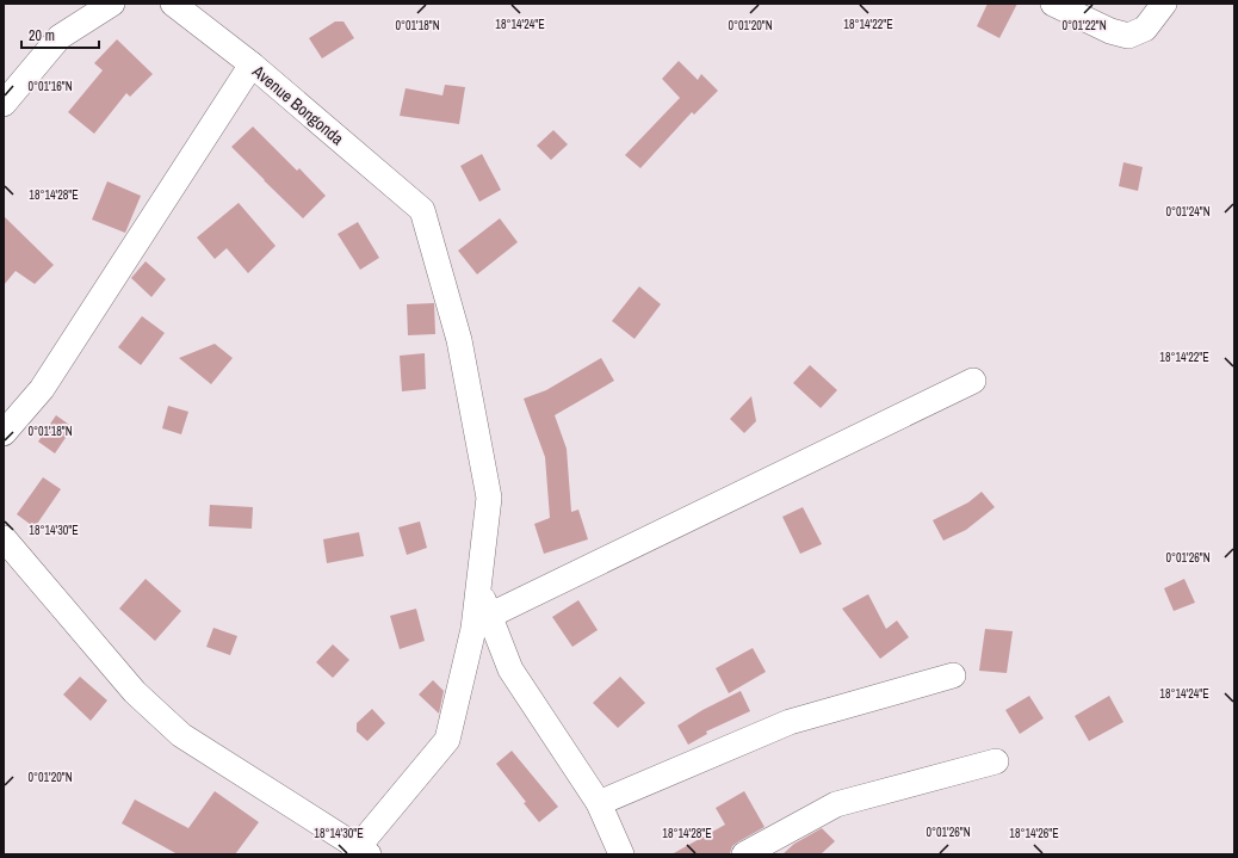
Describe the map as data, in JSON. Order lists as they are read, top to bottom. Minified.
{"streets":{"street":["Avenue Bongonda"]},"scale_bar":"20 m","coordinates":["18°14'24\"E","18°14'22\"E","0°01'20\"N","0°01'18\"N","0°01'22\"N","0°01'16\"N","18°14'28\"E","0°01'24\"N","18°14'30\"E","0°01'26\"N","18°14'26\"E"]}
